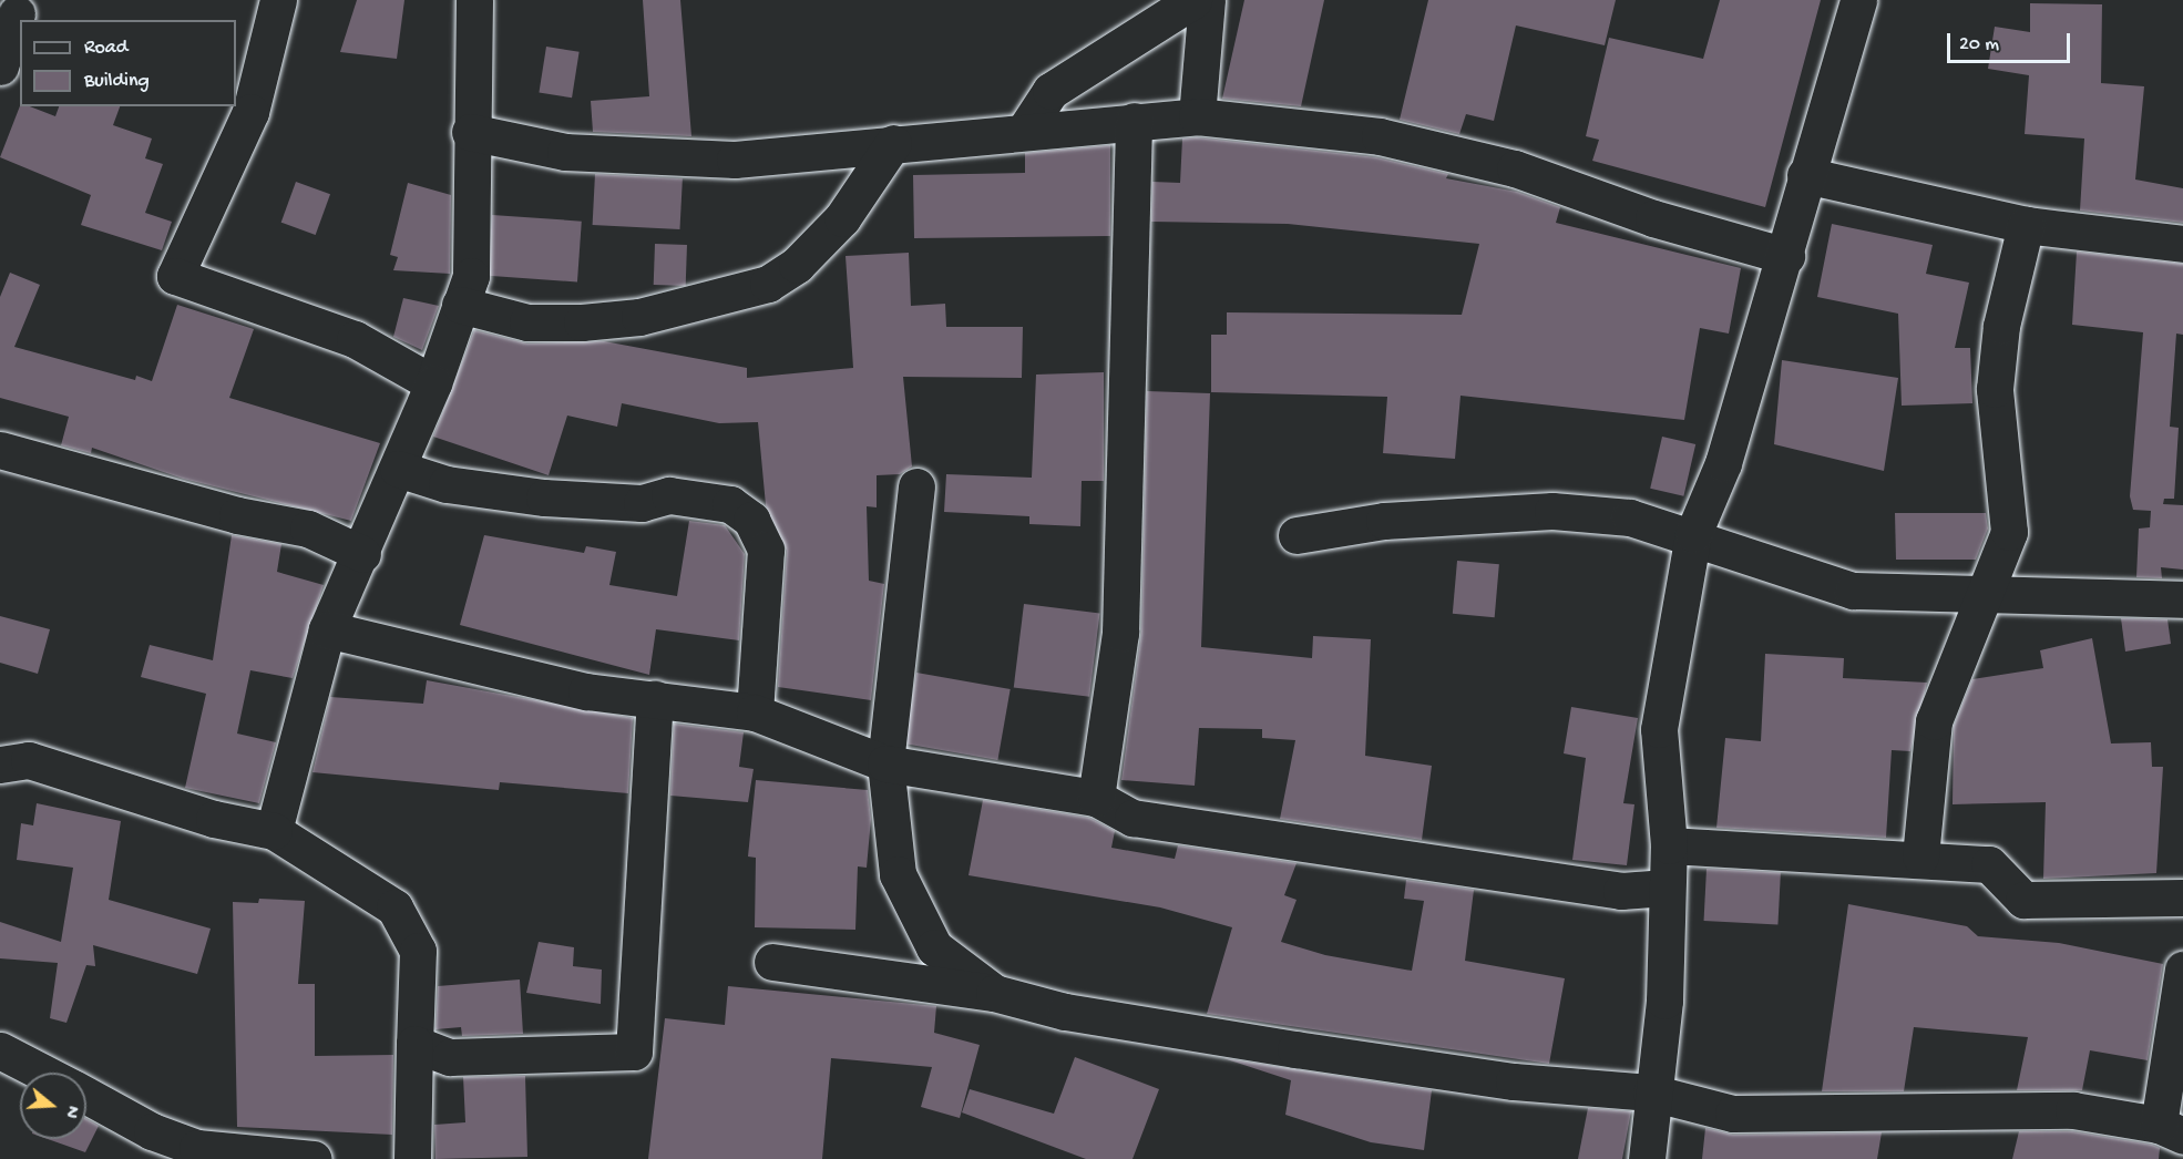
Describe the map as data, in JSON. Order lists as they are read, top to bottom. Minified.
{"legend":["Road","Building"],"scale_bar":"20 m","north":"right"}
